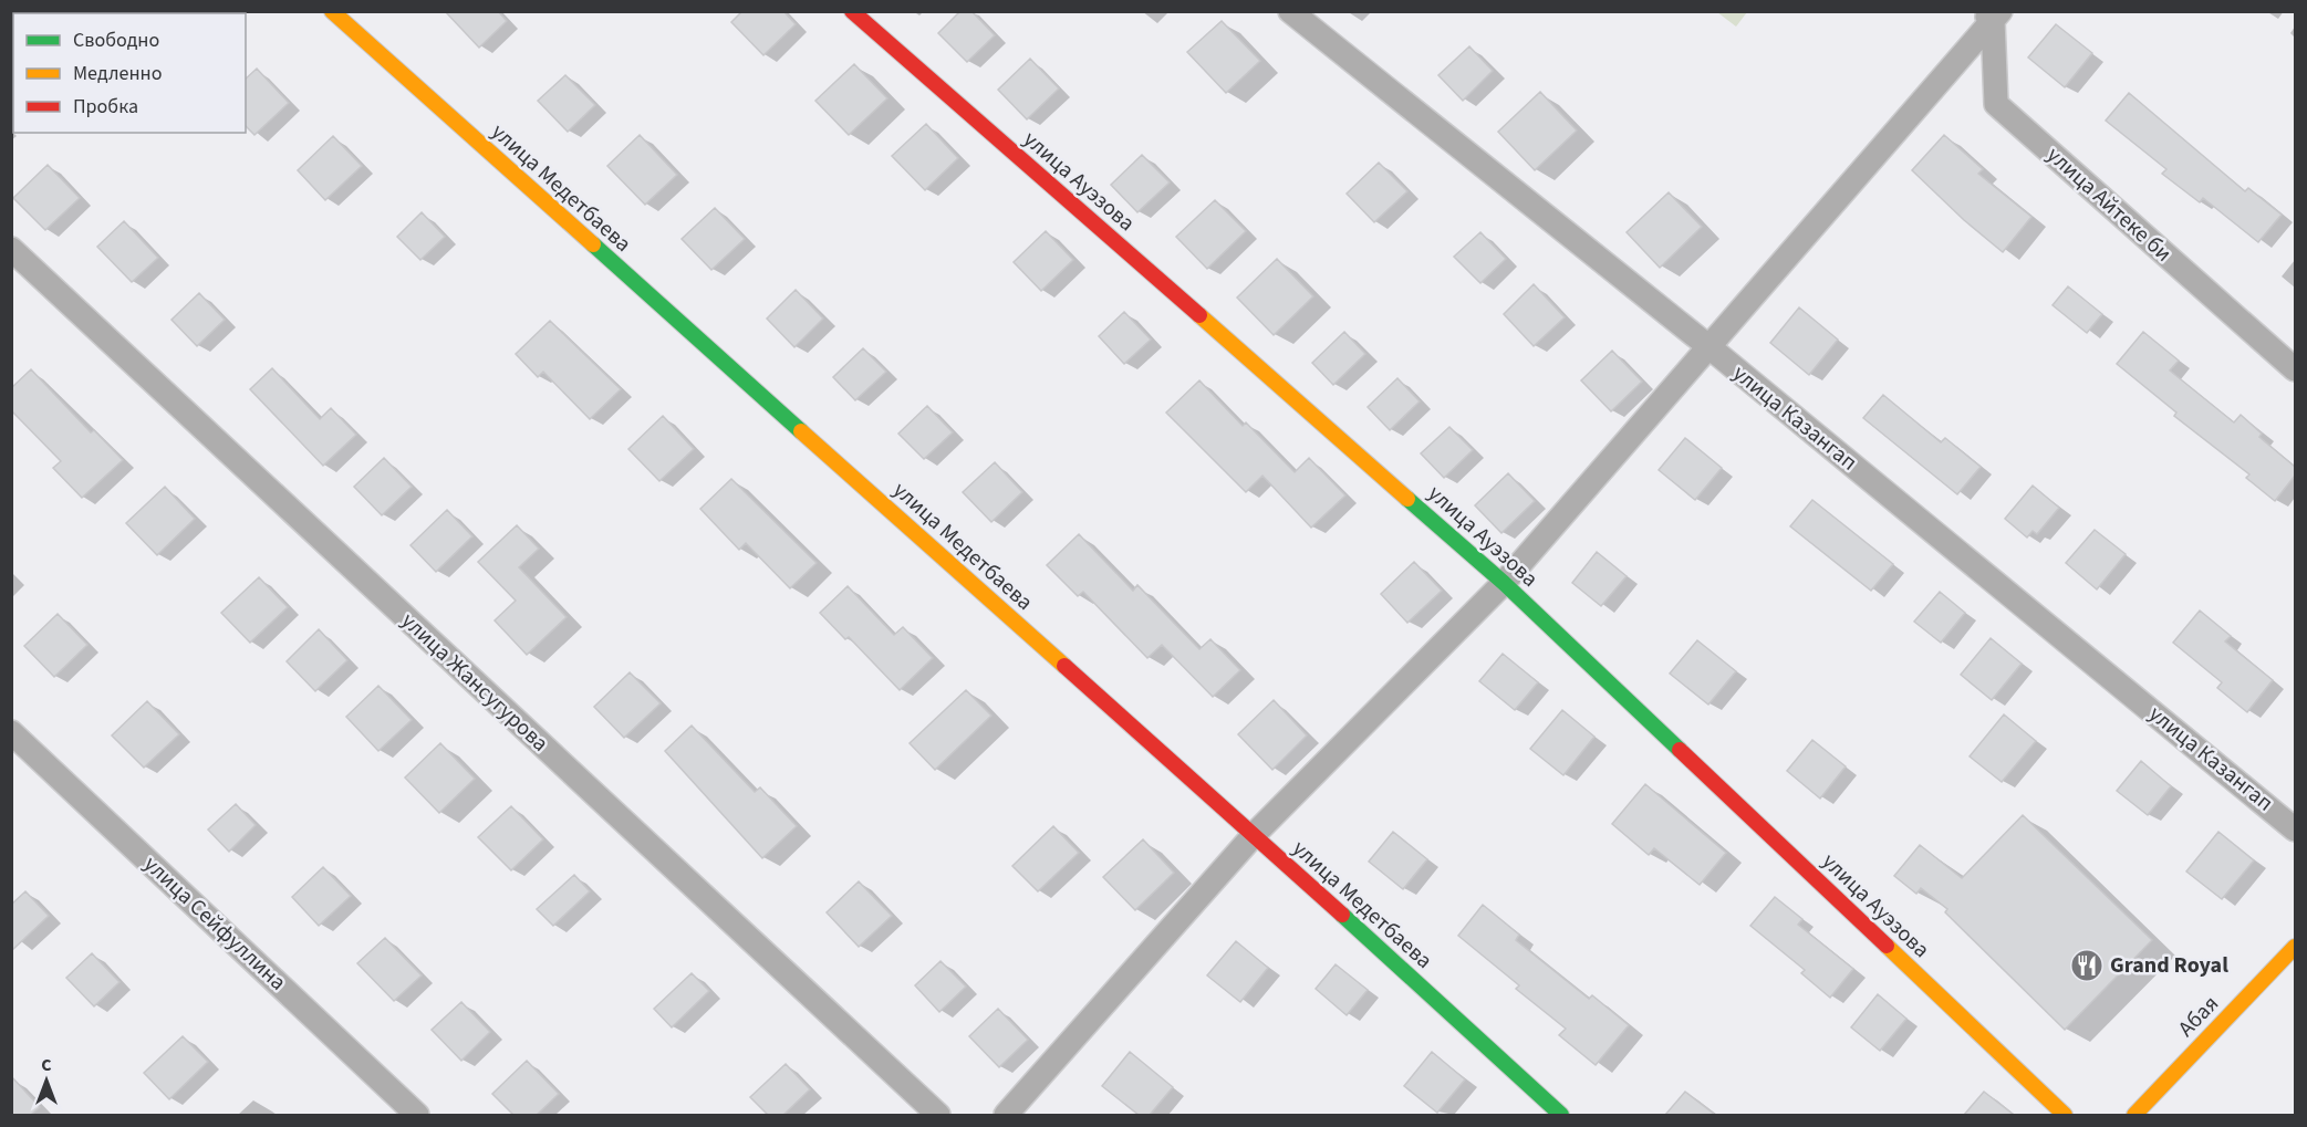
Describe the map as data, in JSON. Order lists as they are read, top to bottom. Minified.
{"streets":{"street":["улица Ауэзова","улица Медетбаева","улица Айтеке би","улица Казангап","улица Жансугурова","улица Сейфуллина","Абая"]},"places":{"restaurant":["Grand Royal"]},"legend":["Свободно","Медленно","Пробка"],"north":"top"}
